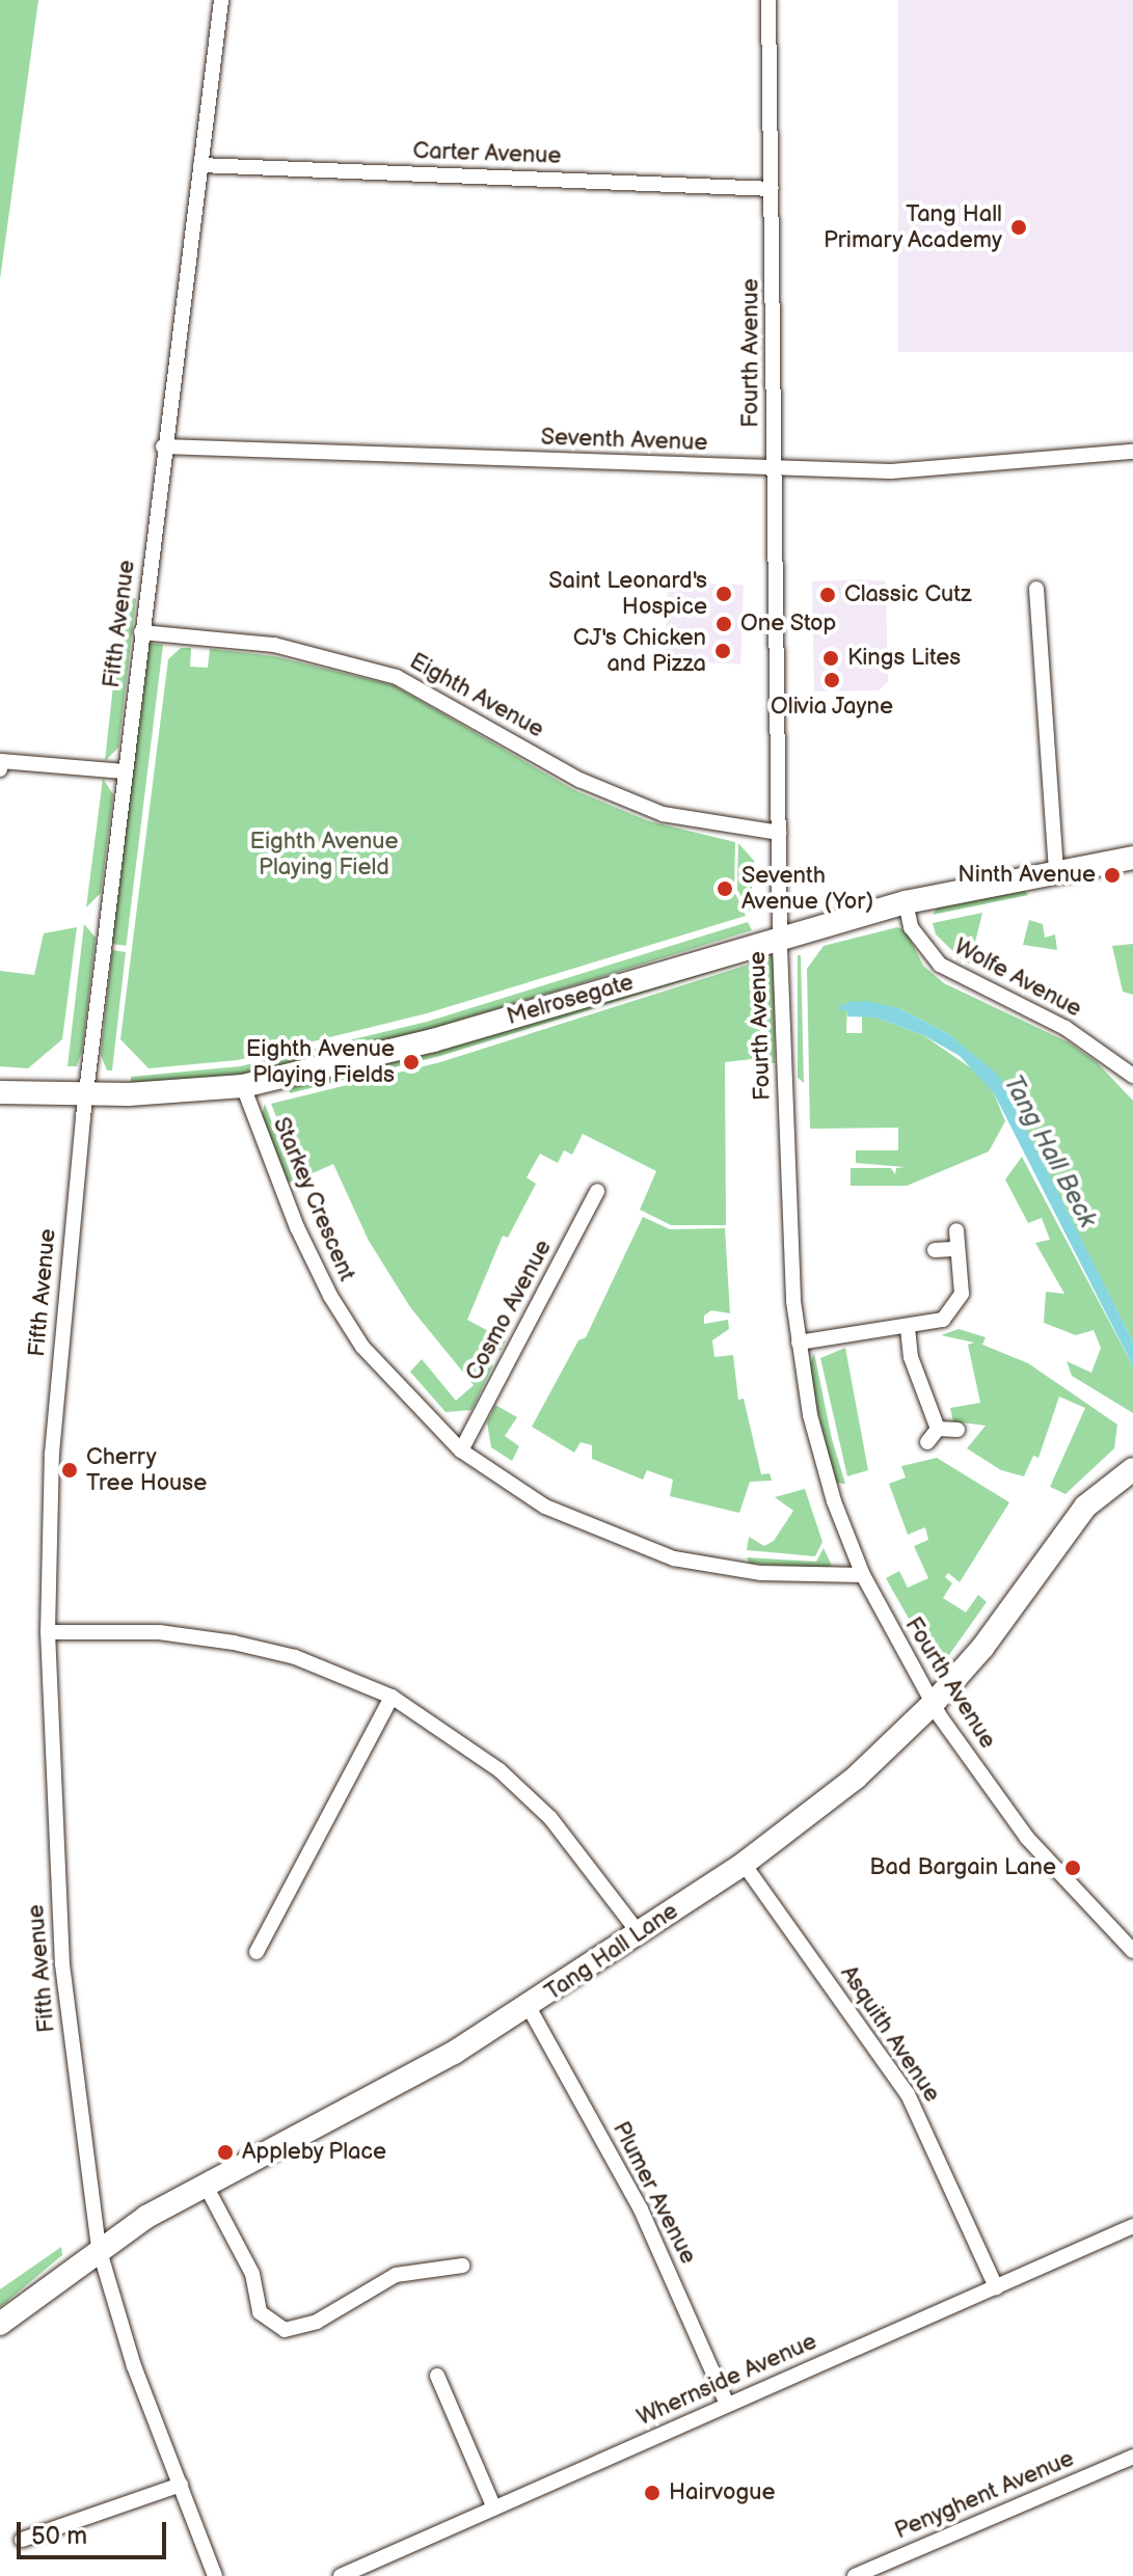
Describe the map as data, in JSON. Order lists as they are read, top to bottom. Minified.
{"streets":{"street":["Carter Avenue","Fourth Avenue","Seventh Avenue","Fifth Avenue","Eighth Avenue","Wolfe Avenue","Melrosegate","Starkey Crescent","Cosmo Avenue","Tang Hall Lane","Asquith Avenue","Plumer Avenue","Whernside Avenue","Penyghent Avenue"]},"crossings":[["Carter Avenue","Fourth Avenue"],["Carter Avenue","Fifth Avenue"],["Fourth Avenue","Seventh Avenue"],["Fourth Avenue","Eighth Avenue"],["Fourth Avenue","Melrosegate"],["Fourth Avenue","Starkey Crescent"],["Fourth Avenue","Tang Hall Lane"],["Seventh Avenue","Fifth Avenue"],["Fifth Avenue","Eighth Avenue"],["Fifth Avenue","Melrosegate"],["Fifth Avenue","Tang Hall Lane"],["Wolfe Avenue","Melrosegate"],["Melrosegate","Starkey Crescent"],["Starkey Crescent","Cosmo Avenue"],["Tang Hall Lane","Asquith Avenue"],["Tang Hall Lane","Plumer Avenue"],["Asquith Avenue","Whernside Avenue"],["Plumer Avenue","Whernside Avenue"]],"water":["Tang Hall Beck"],"parks":["Eighth Avenue Playing Field"],"places":["Tang Hall Primary Academy","Saint Leonard's Hospice","Classic Cutz","One Stop","CJ's Chicken and Pizza","Kings Lites","Olivia Jayne","Ninth Avenue","Seventh Avenue (Yor)","Eighth Avenue Playing Fields","Cherry Tree House","Bad Bargain Lane","Appleby Place","Hairvogue"],"scale_bar":"50 m"}
